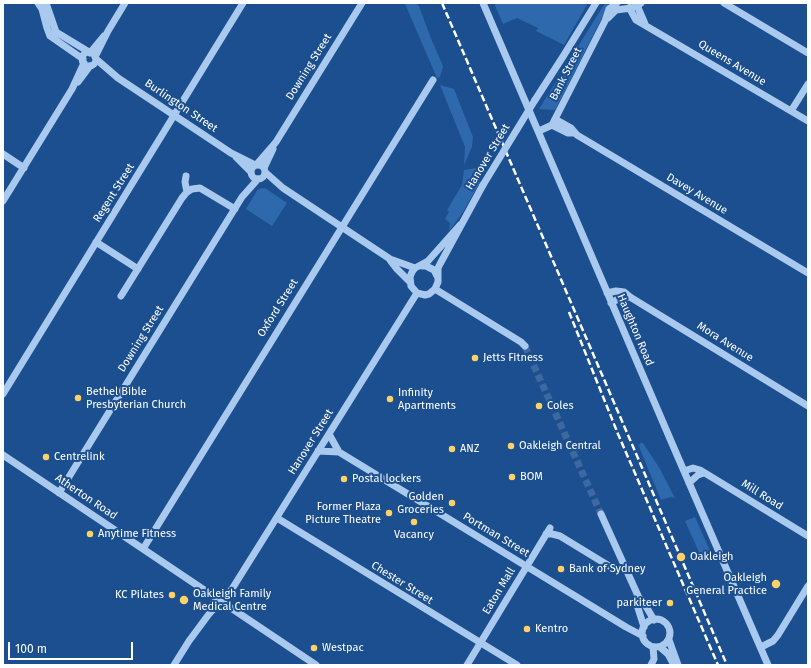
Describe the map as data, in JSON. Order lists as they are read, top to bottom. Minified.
{"streets":{"street":["Queens Avenue","Downing Street","Bank Street","Burlington Street","Hanover Street","Regent Street","Davey Avenue","Oxford Street","Haughton Road","Mora Avenue","Mill Road","Atherton Road","Portman Street","Chester Street","Eaton Mall"]},"crossings":[["Queens Avenue","Bank Street"],["Downing Street","Burlington Street"],["Downing Street","Atherton Road"],["Bank Street","Davey Avenue"],["Burlington Street","Regent Street"],["Hanover Street","Atherton Road"],["Hanover Street","Portman Street"],["Hanover Street","Chester Street"],["Oxford Street","Atherton Road"],["Haughton Road","Mora Avenue"],["Haughton Road","Mill Road"],["Portman Street","Eaton Mall"],["Chester Street","Eaton Mall"]],"places":["Jetts Fitness","Bethel Bible Presbyterian Church","Infinity Apartments","Coles","Oakleigh Central","ANZ","Centrelink","BOM","Postal lockers","Golden Groceries","Former Plaza Picture Theatre","Vacancy","Anytime Fitness","Oakleigh","Bank of Sydney","Oakleigh General Practice","KC Pilates","Oakleigh Family Medical Centre","parkiteer","Kentro","Westpac"],"scale_bar":"100 m"}
